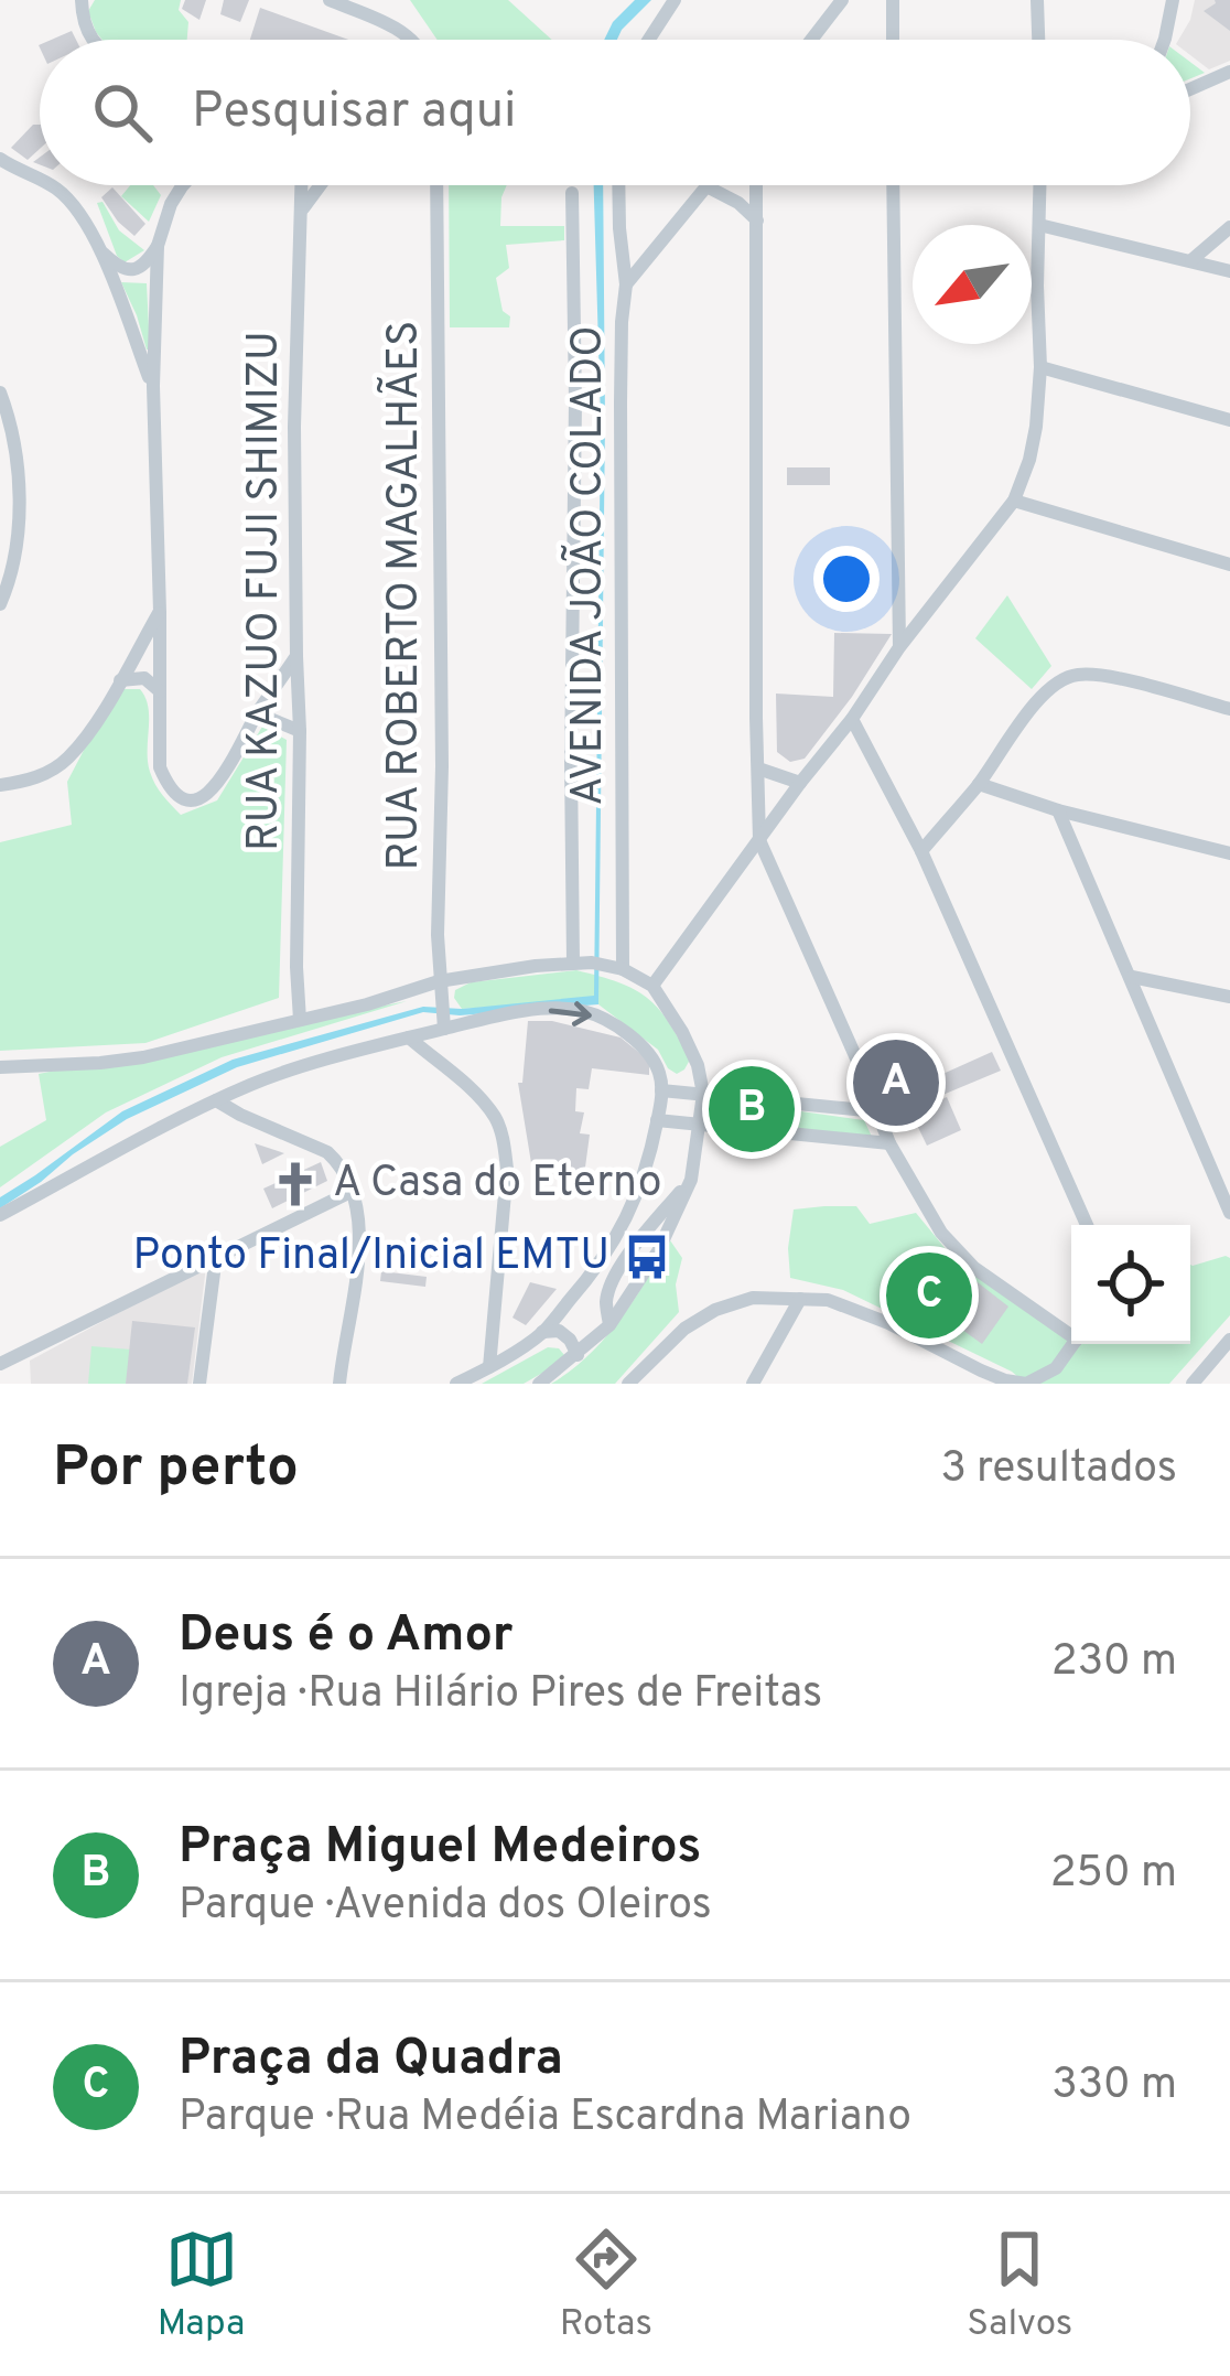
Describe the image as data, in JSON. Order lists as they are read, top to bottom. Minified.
{"streets":{"street":["AVENIDA JOÃO COLADO","RUA KAZUO FUJI SHIMIZU","RUA ROBERTO MAGALHÃES"]},"places":{"church":["A Casa do Eterno"],"bus stop":["Ponto Final/Inicial EMTU"]},"north":"bottom left","page":{"search":"Pesquisar aqui","pins":["A","B","C"],"heading":["Por perto","3 resultados"],"list":[{"mark":"A","name":"Deus é o Amor","note":"Igreja · Rua Hilário Pires de Freitas","value":"230 m"},{"mark":"B","name":"Praça Miguel Medeiros","note":"Parque · Avenida dos Oleiros","value":"250 m"},{"mark":"C","name":"Praça da Quadra","note":"Parque · Rua Medéia Escardna Mariano","value":"330 m"}],"nav":["Mapa","Rotas","Salvos"]}}
